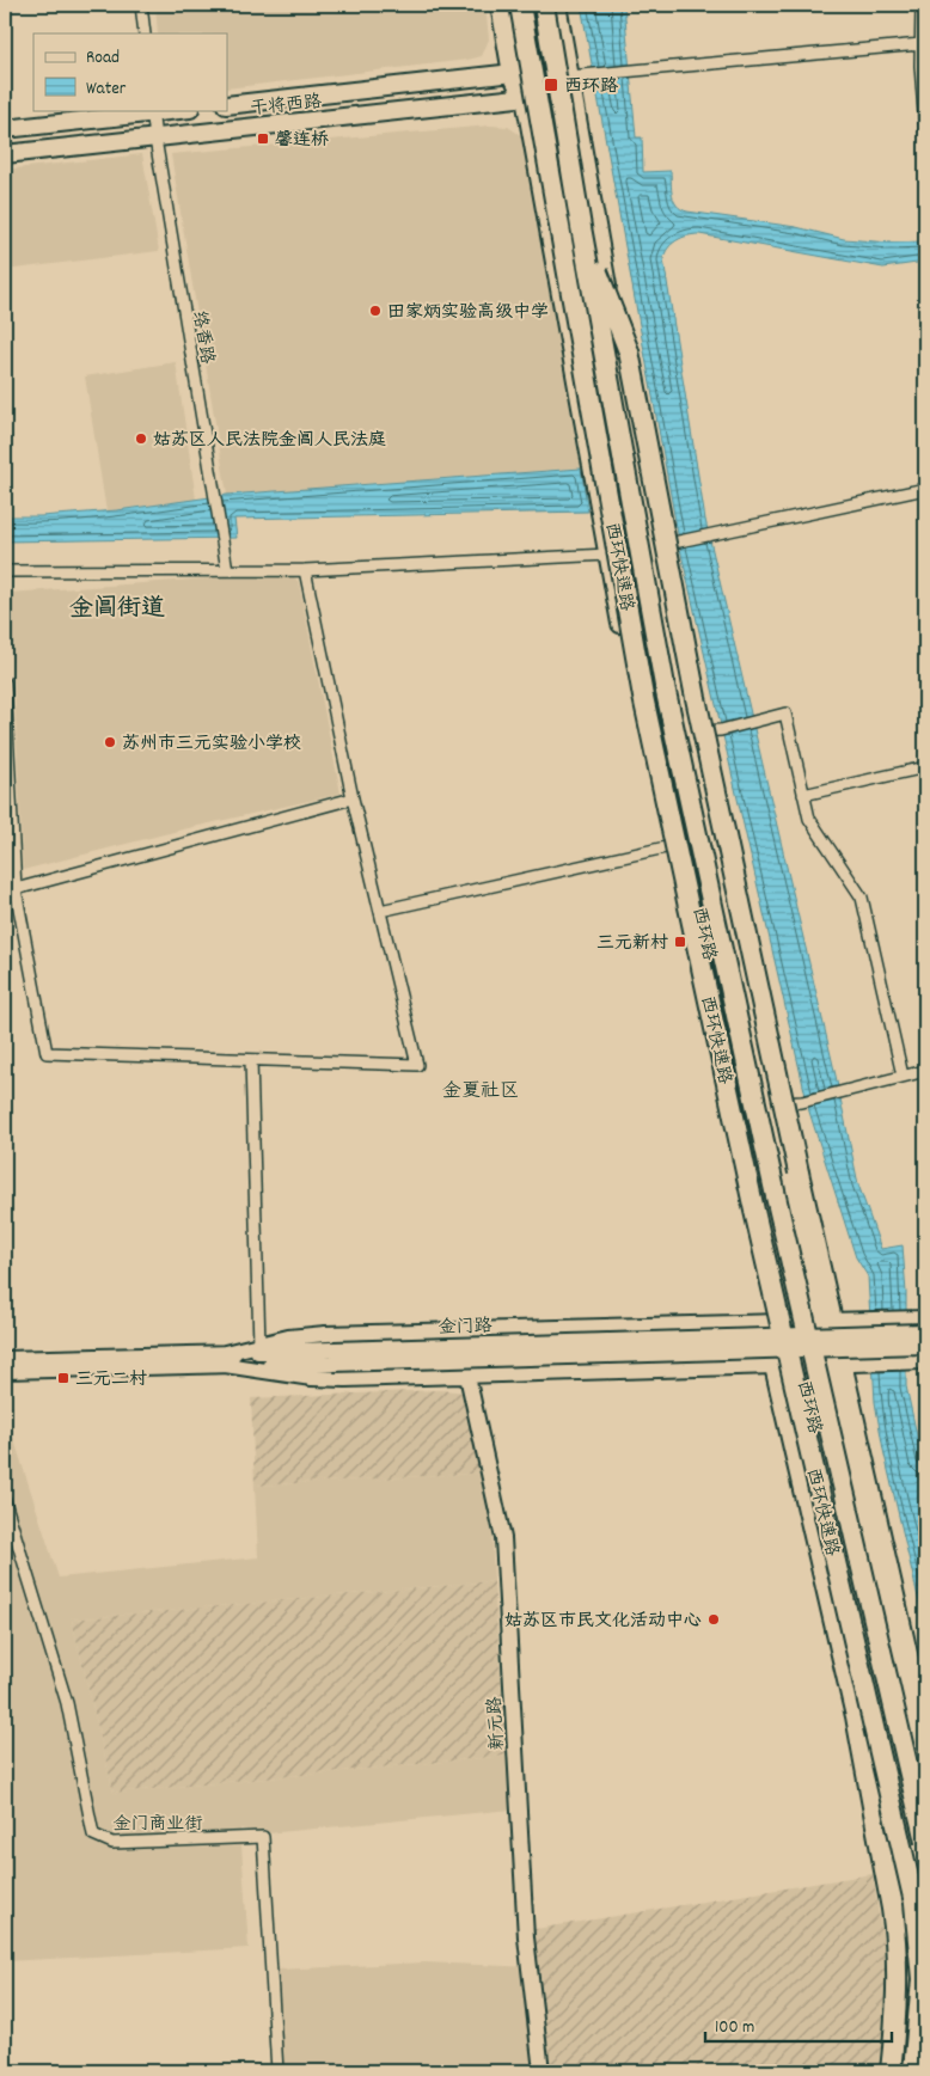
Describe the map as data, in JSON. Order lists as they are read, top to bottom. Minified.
{"streets":{"highway":["西环快速路"],"main road":["干将西路","西环路","金门路","新元路"],"street":["络香路","金门商业街"]},"crossings":[["干将西路","络香路"],["干将西路","西环路"]],"districts":["金阊街道","金夏社区"],"places":{"transit":["西环路","馨连桥","三元新村","三元二村"],"other":["田家炳实验高级中学","姑苏区人民法院金阊人民法庭","苏州市三元实验小学校","姑苏区市民文化活动中心"]},"legend":["Road","Water"],"scale_bar":"100 m"}
